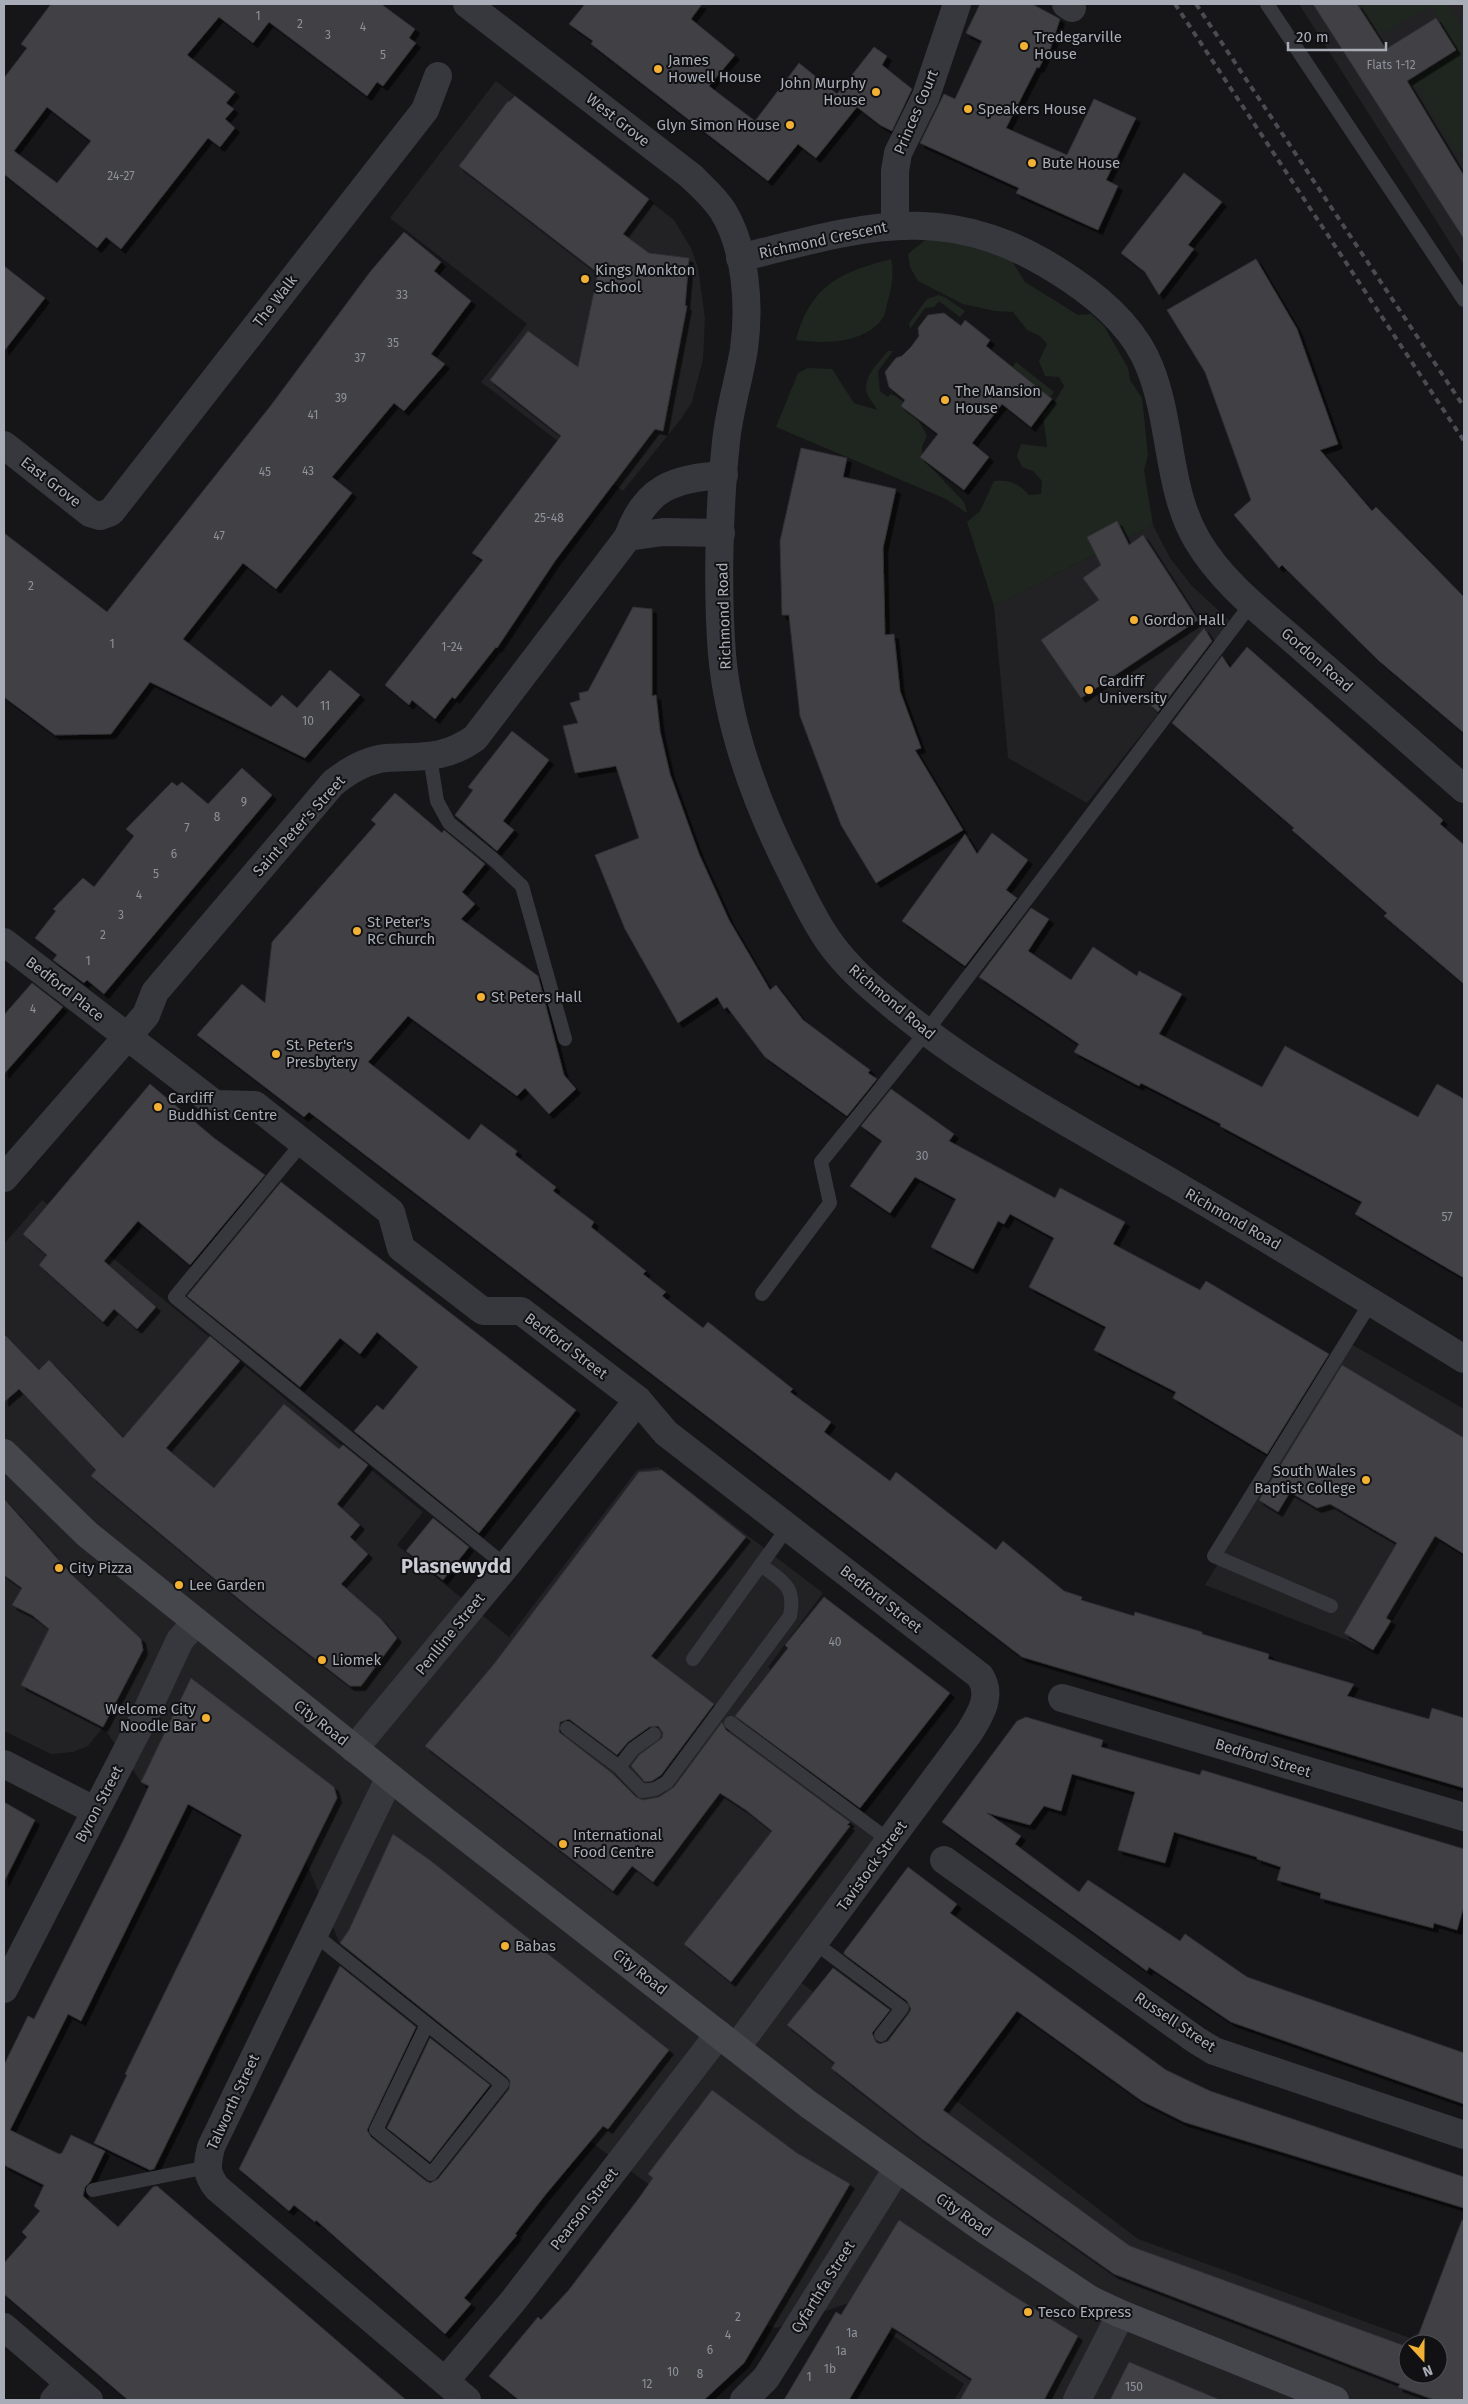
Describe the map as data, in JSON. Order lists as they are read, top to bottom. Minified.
{"streets":{"main road":["City Road"],"street":["Princes Court","West Grove","Richmond Crescent","The Walk","East Grove","Richmond Road","Gordon Road","Saint Peter's Street","Bedford Place","Bedford Street","Penlline Street","Byron Street","Tavistock Street","Russell Street","Talworth Street","Pearson Street","Cyfarthfa Street"]},"crossings":[["Princes Court","Richmond Crescent"],["West Grove","Richmond Crescent"],["West Grove","Richmond Road"],["Richmond Crescent","Richmond Road"],["Richmond Crescent","Gordon Road"],["The Walk","East Grove"],["Richmond Road","Saint Peter's Street"],["Saint Peter's Street","Bedford Place"],["Saint Peter's Street","Bedford Street"],["Bedford Place","Bedford Street"],["Bedford Street","Penlline Street"],["Bedford Street","Tavistock Street"],["Penlline Street","City Road"],["City Road","Byron Street"],["City Road","Tavistock Street"],["City Road","Talworth Street"],["City Road","Pearson Street"],["City Road","Cyfarthfa Street"],["Tavistock Street","Pearson Street"],["Talworth Street","Pearson Street"]],"districts":["Plasnewydd"],"places":["Tredegarville House","James Howell House","John Murphy House","Speakers House","Glyn Simon House","Bute House","Kings Monkton School","The Mansion House","Gordon Hall","Cardiff University","St Peter's RC Church","St Peters Hall","St. Peter's Presbytery","Cardiff Buddhist Centre","South Wales Baptist College","City Pizza","Lee Garden","Liomek","Welcome City Noodle Bar","International Food Centre","Babas","Tesco Express"],"house_numbers":["1","2","4","3","5","Flats 1-12","24-27","33","35","37","39","41","43","45","25-48","47","2","1","1-24","11","10","9","8","7","6","5","4","3","2","1","4","30","57","40","2","1a","4","6","1a","1b","10","8","1","12","150"],"scale_bar":"20 m","north":"bottom"}
